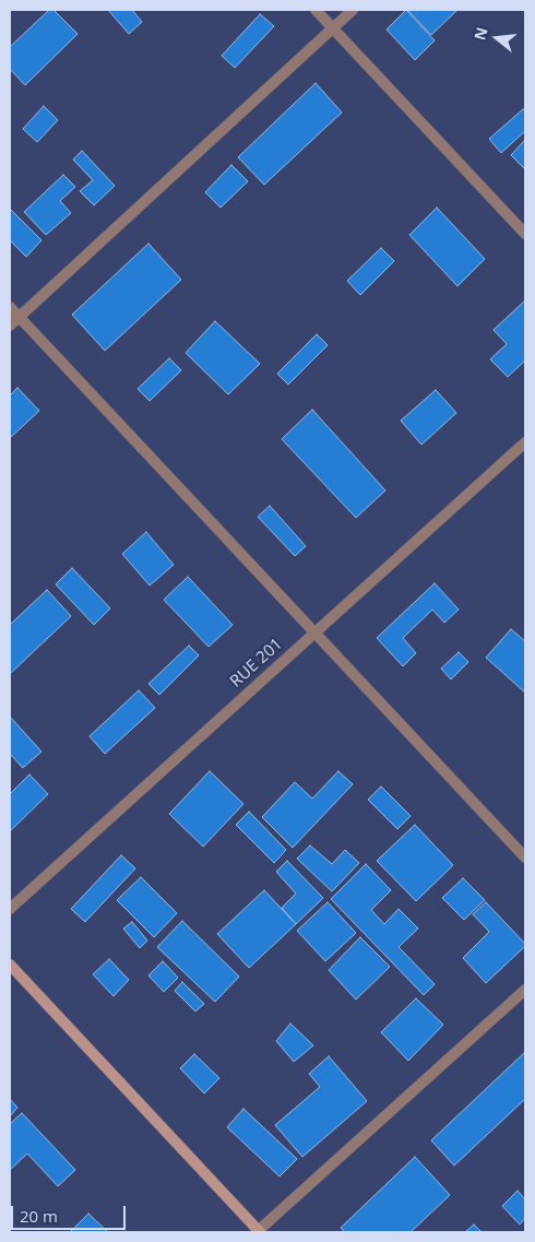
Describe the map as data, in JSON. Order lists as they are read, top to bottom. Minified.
{"streets":{"street":["RUE 201"]},"scale_bar":"20 m","north":"left"}
